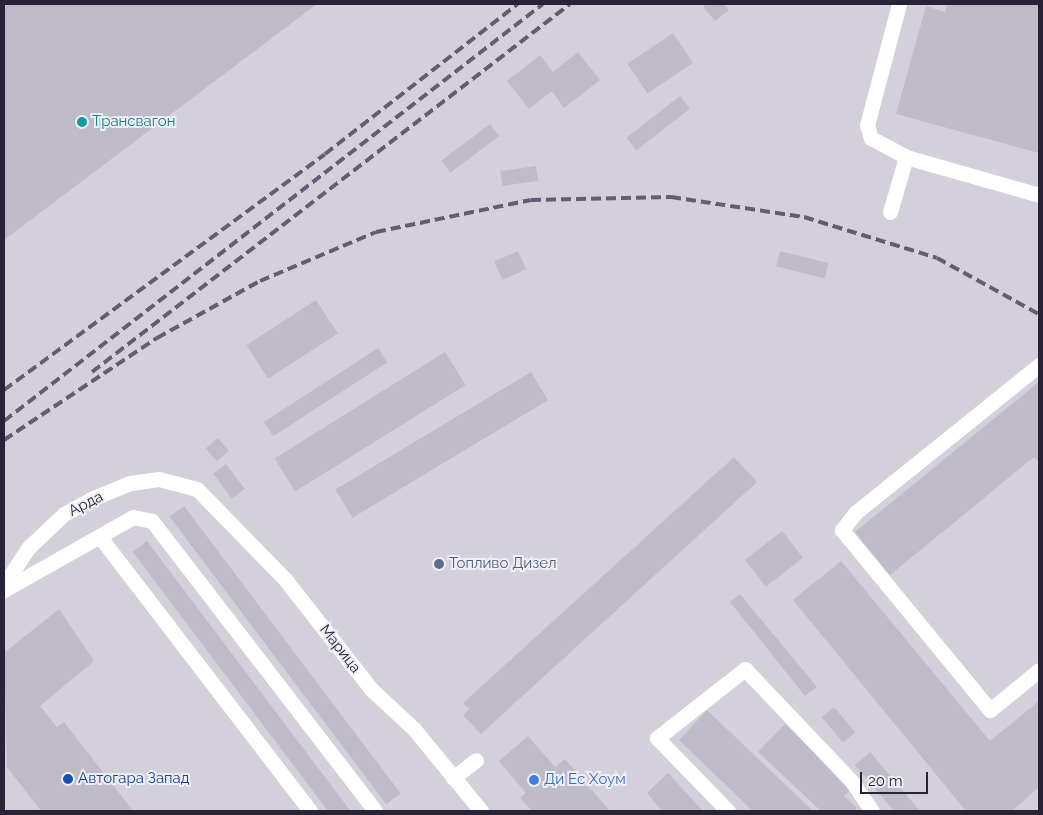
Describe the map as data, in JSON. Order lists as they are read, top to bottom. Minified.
{"streets":{"street":["Арда","Марица"]},"crossings":[["Арда","Марица"]],"places":["Tрансвагон","Топливо Дизел","Автогара Запад","Ди Ес Хоум"],"scale_bar":"20 m"}
